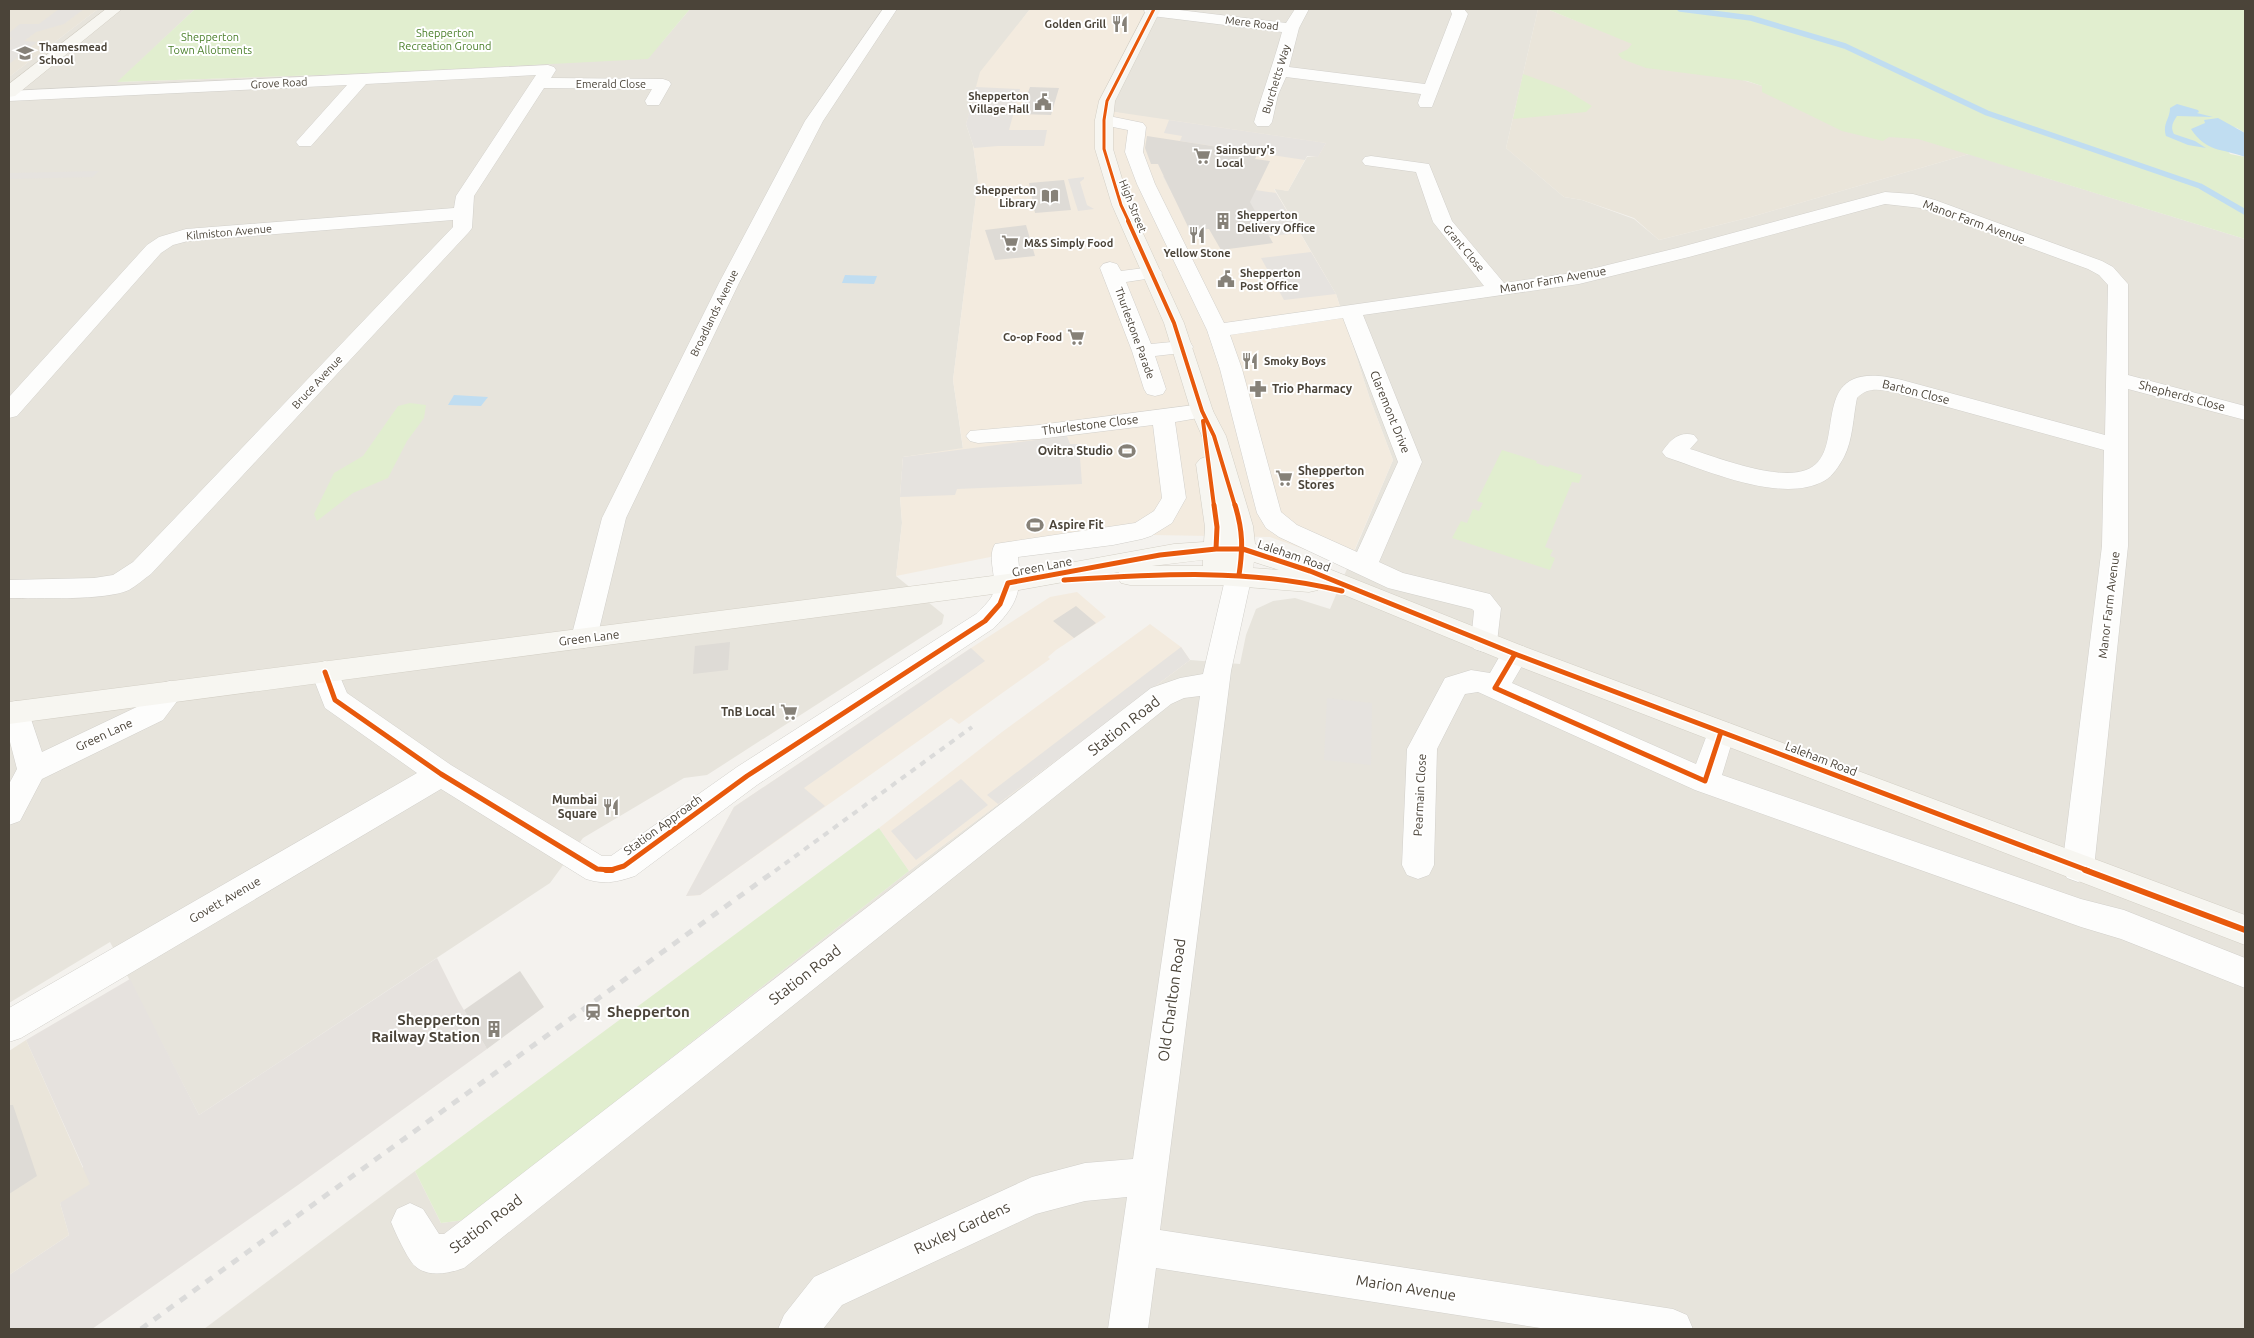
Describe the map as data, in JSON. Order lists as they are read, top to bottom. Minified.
{"streets":{"main road":["High Street","Laleham Road","Green Lane"],"street":["Mere Road","Burchetts Way","Grove Road","Emerald Close","Manor Farm Avenue","Kilmiston Avenue","Grant Close","Broadlands Avenue","Thurlestone Parade","Bruce Avenue","Barton Close","Shepherds Close","Claremont Drive","Thurlestone Close","Station Road","Pearmain Close","Station Approach","Govett Avenue","Old Charlton Road","Ruxley Gardens","Marion Avenue"]},"crossings":[["Mere Road","Burchetts Way"],["Mere Road","High Street"],["Grove Road","Emerald Close"],["Grove Road","Bruce Avenue"],["Emerald Close","Bruce Avenue"],["High Street","Thurlestone Parade"],["High Street","Thurlestone Close"],["High Street","Laleham Road"],["High Street","Green Lane"],["High Street","Old Charlton Road"],["Manor Farm Avenue","Grant Close"],["Manor Farm Avenue","Barton Close"],["Manor Farm Avenue","Shepherds Close"],["Manor Farm Avenue","Claremont Drive"],["Manor Farm Avenue","Laleham Road"],["Kilmiston Avenue","Bruce Avenue"],["Broadlands Avenue","Green Lane"],["Laleham Road","Green Lane"],["Laleham Road","Old Charlton Road"],["Green Lane","Station Approach"],["Green Lane","Old Charlton Road"],["Station Road","Old Charlton Road"],["Station Approach","Govett Avenue"],["Old Charlton Road","Ruxley Gardens"],["Old Charlton Road","Marion Avenue"]],"parks":["Shepperton Recreation Ground","Shepperton Town Allotments"],"places":{"restaurant":["Golden Grill","Yellow Stone","Smoky Boys","Mumbai Square"],"school or university":["Thamesmead School"],"public building":["Shepperton Village Hall","Shepperton Post Office"],"supermarket":["Sainsbury's Local","M&S Simply Food","Co-op Food","Shepperton Stores","TnB Local"],"library":["Shepperton Library"],"building":["Shepperton Delivery Office","Shepperton Railway Station"],"pharmacy":["Trio Pharmacy"],"sports":["Ovitra Studio","Aspire Fit"],"station":["Shepperton"]}}
